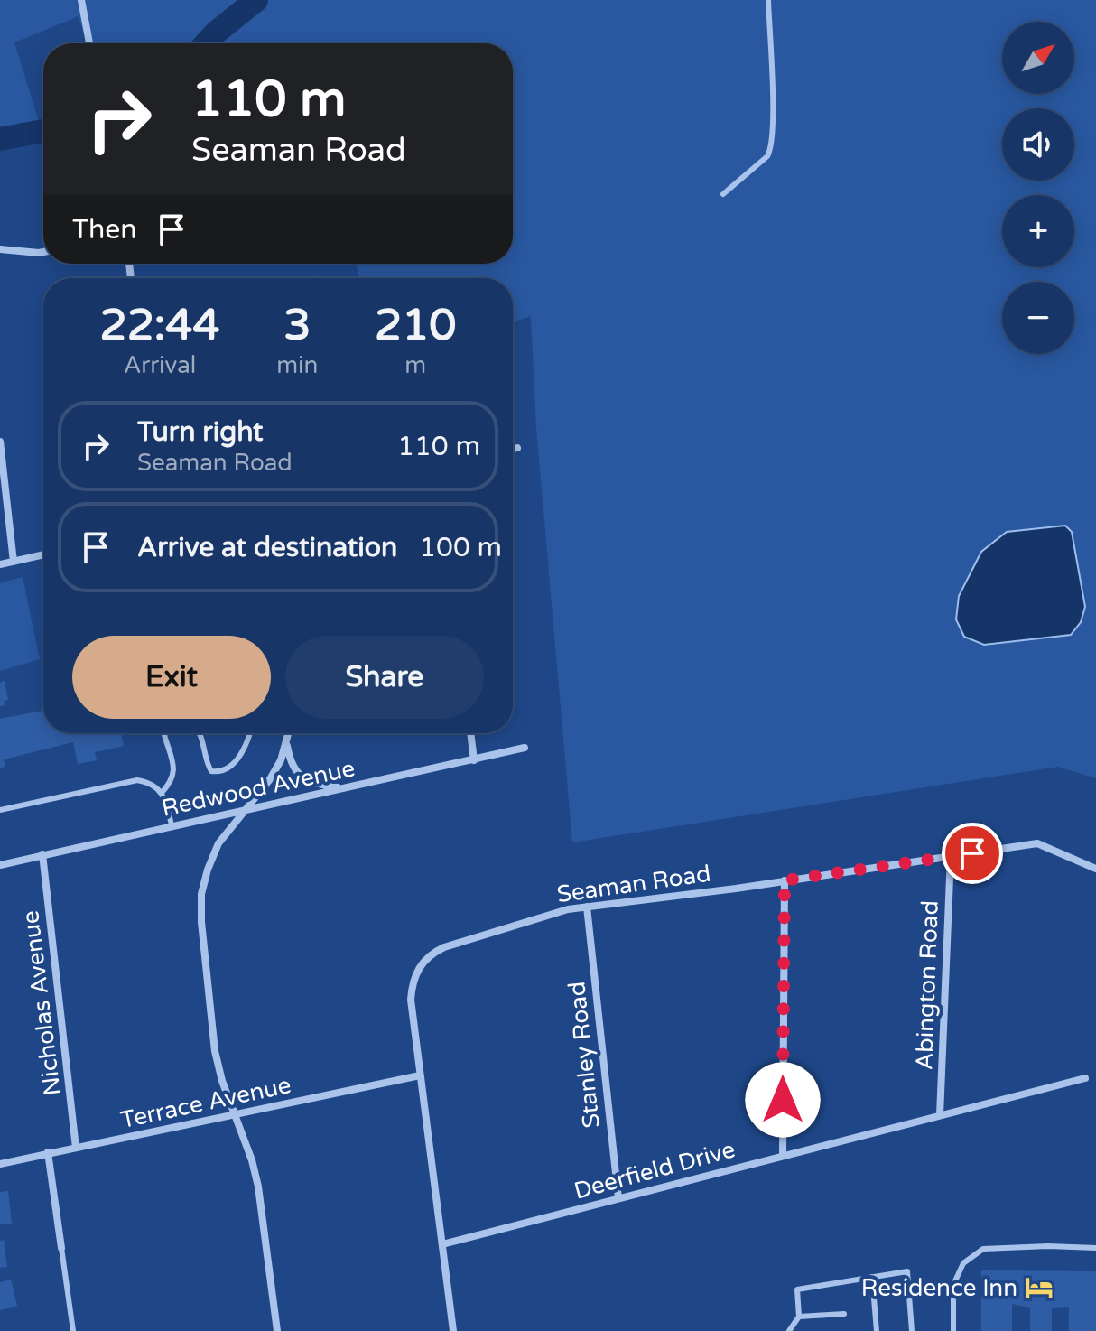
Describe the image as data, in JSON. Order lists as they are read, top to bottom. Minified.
{"streets":{"street":["Redwood Avenue","Seaman Road","Abington Road","Nicholas Avenue","Stanley Road","Terrace Avenue","Deerfield Drive"]},"crossings":[["Redwood Avenue","Nicholas Avenue"],["Seaman Road","Abington Road"],["Seaman Road","Stanley Road"],["Seaman Road","Terrace Avenue"],["Seaman Road","Deerfield Drive"],["Abington Road","Deerfield Drive"],["Nicholas Avenue","Terrace Avenue"],["Stanley Road","Deerfield Drive"]],"places":{"hotel":["Residence Inn"]},"north":"top right","page":{"map_buttons":["+","−"],"turn":["110 m","Seaman Road"],"then":"Then","eta":["22:44","Arrival","3","min","210","m"],"list":[{"name":"Turn right","note":"Seaman Road","value":"110 m"},{"name":"Arrive at destination","value":"100 m"}],"buttons":["Exit","Share"]}}
